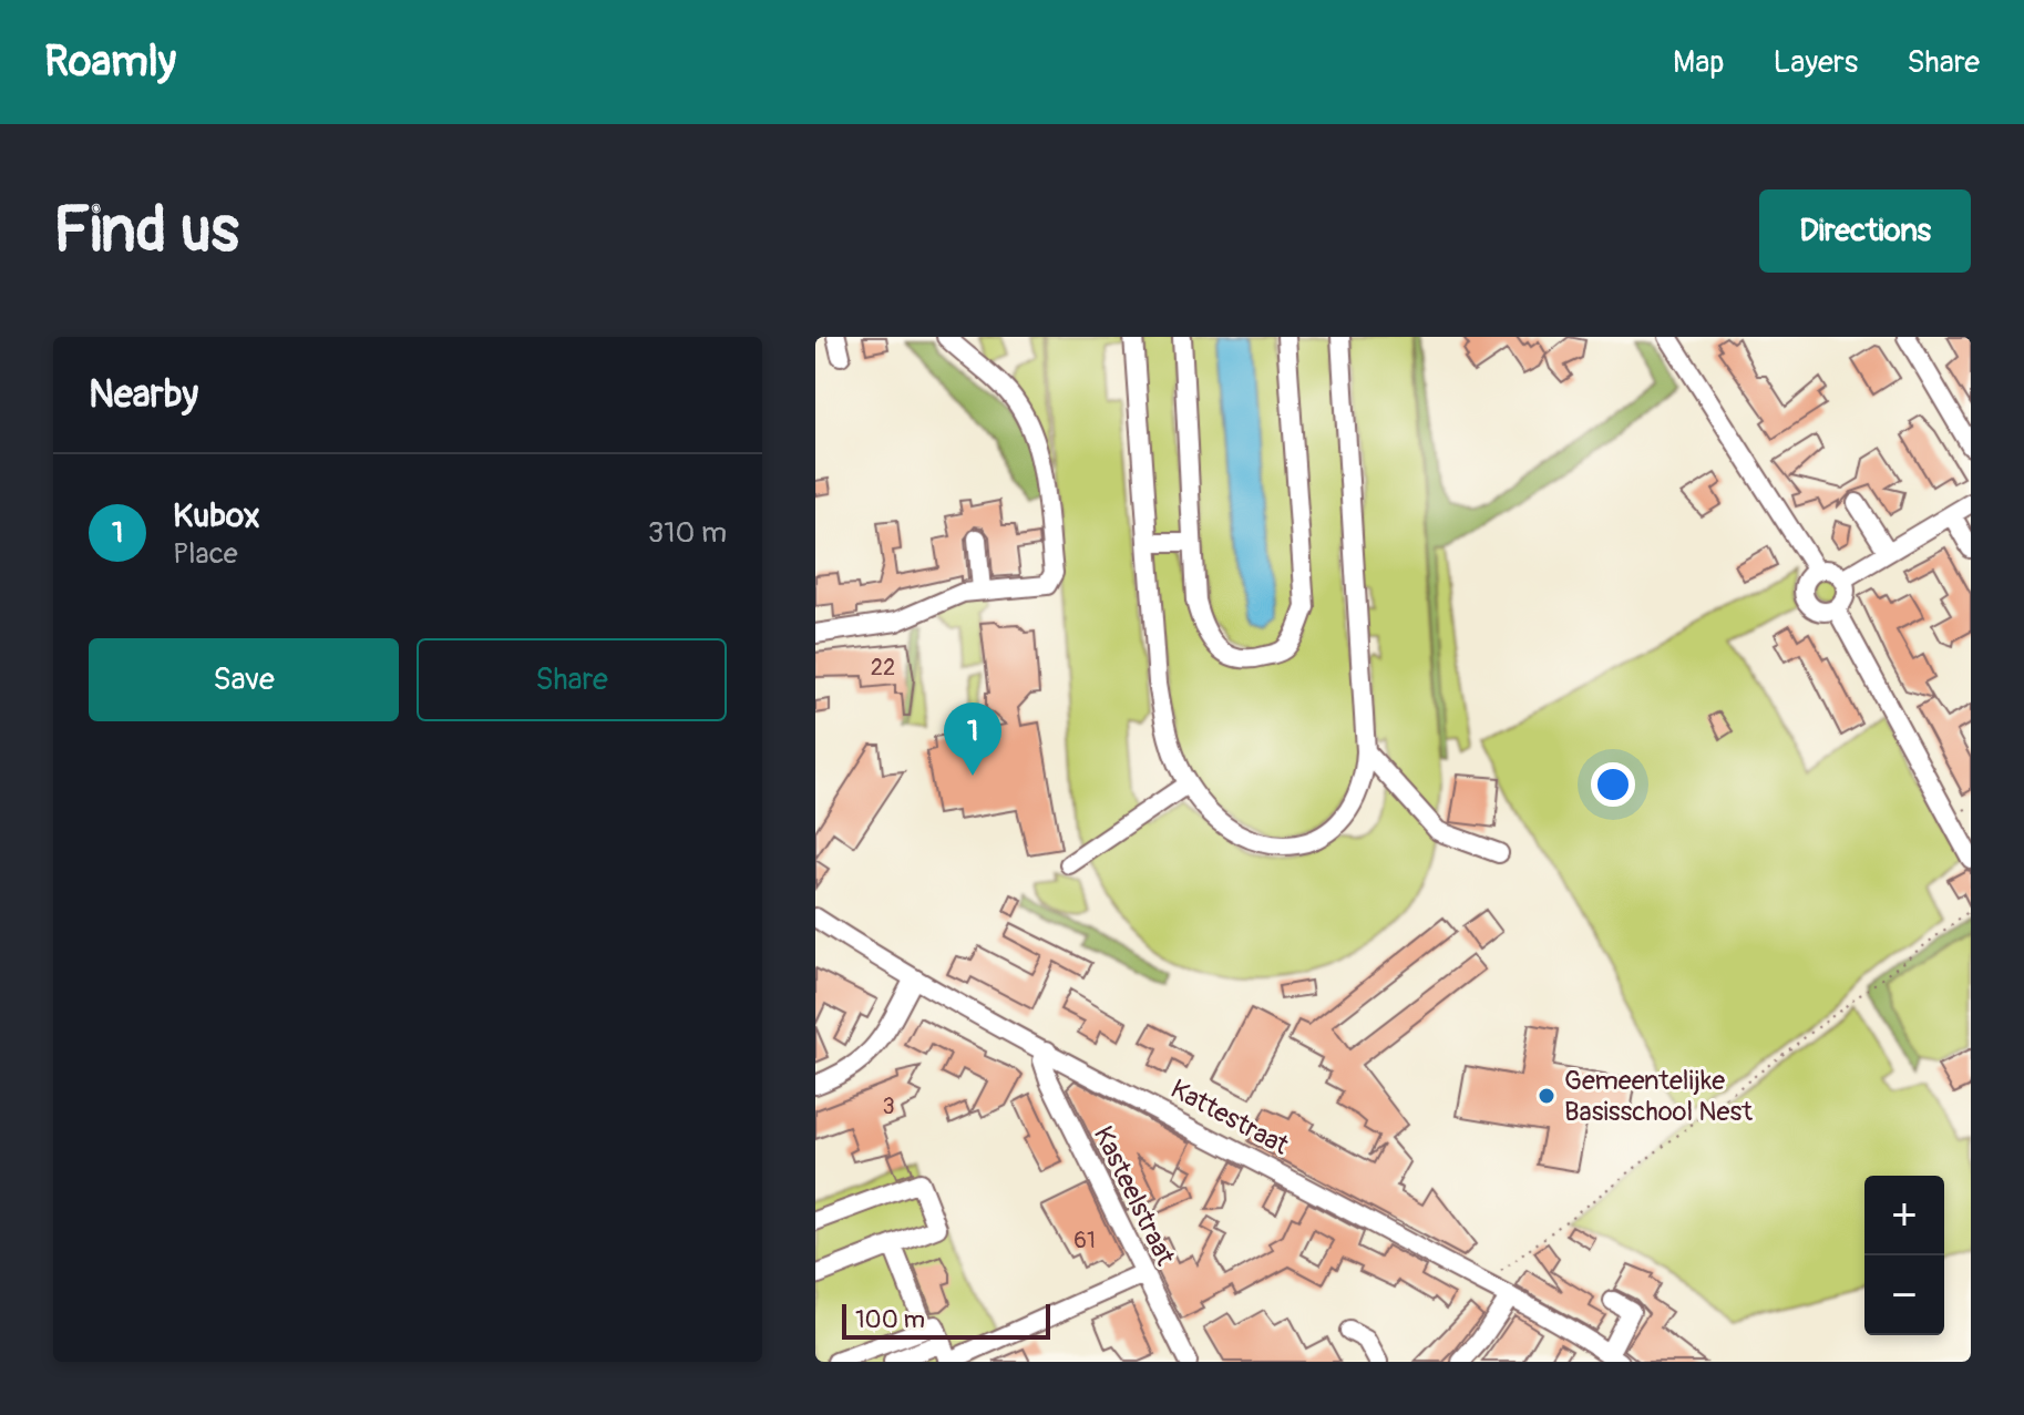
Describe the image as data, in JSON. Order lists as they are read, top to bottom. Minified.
{"streets":{"street":["Kattestraat","Kasteelstraat"]},"crossings":[["Kattestraat","Kasteelstraat"]],"places":["Gemeentelijke Basisschool Nest"],"house_numbers":["22","3","61"],"scale_bar":"100 m","page":{"header":"Roamly","nav":["Map","Layers","Share"],"buttons":["Directions",["Save","Share"]],"title":"Find us","heading":"Nearby","list":[{"mark":"1","name":"Kubox","note":"Place","value":"310 m"}],"pins":"1","map_buttons":["+","−"],"scale":"100 m"}}
